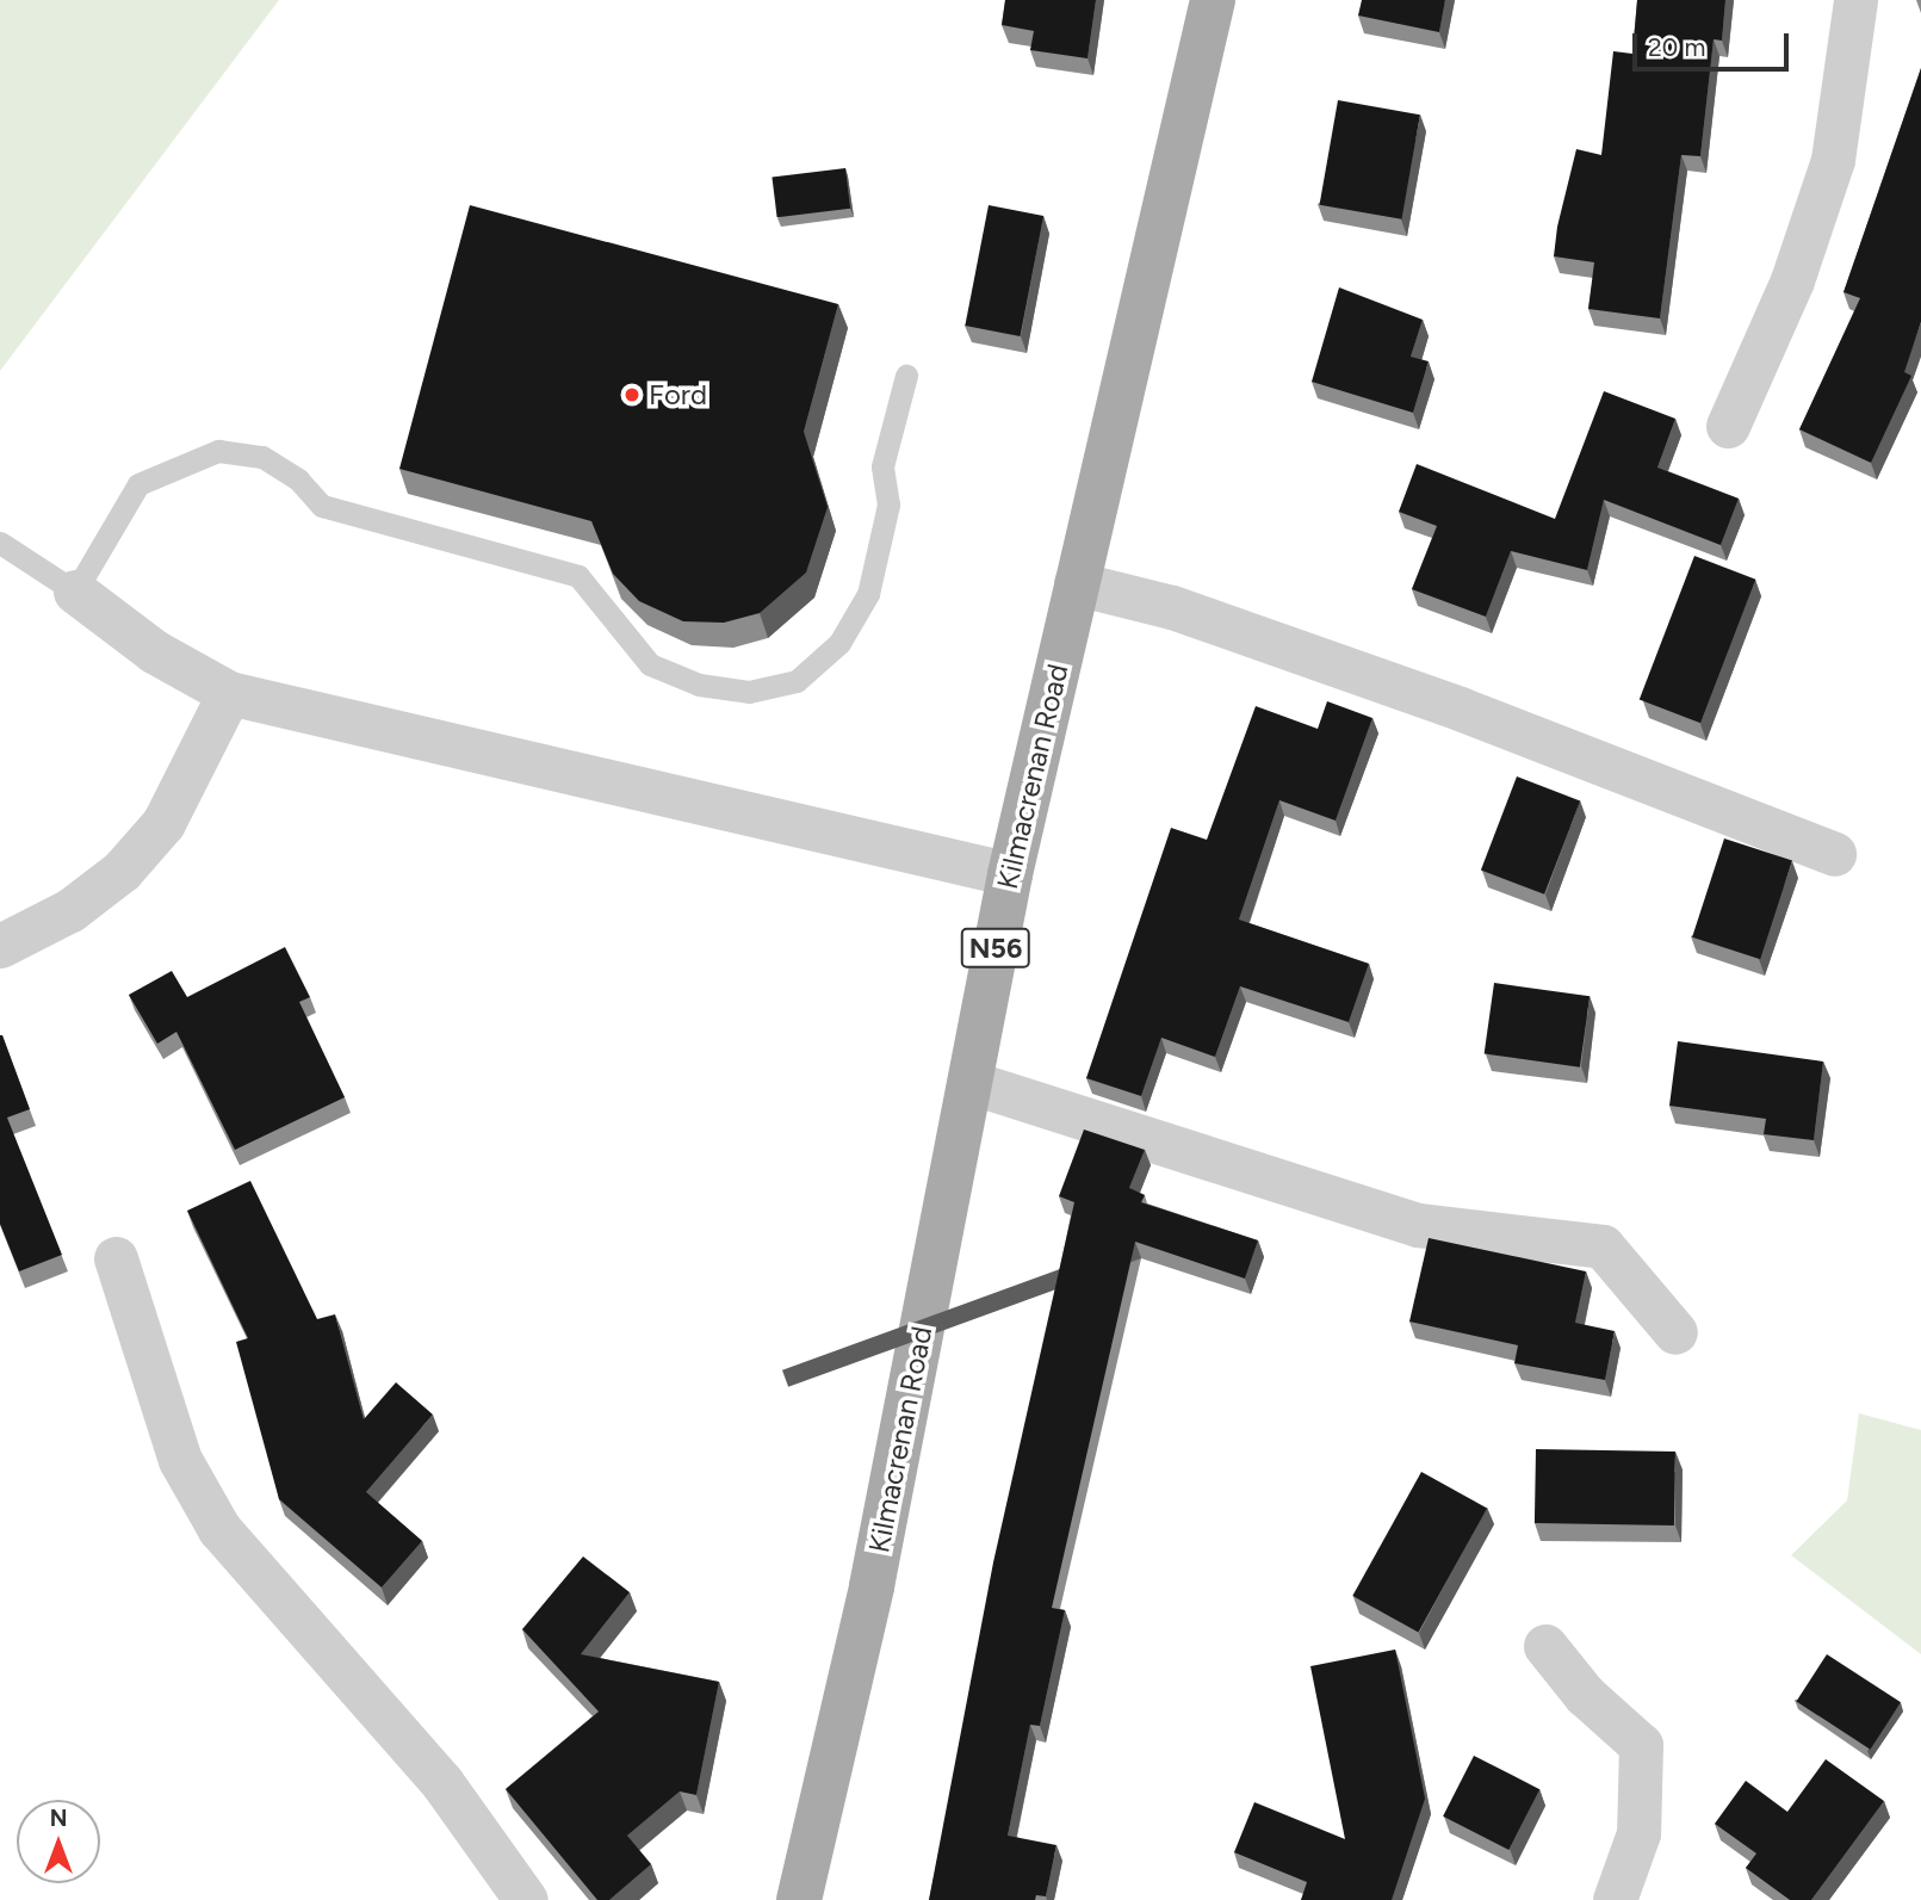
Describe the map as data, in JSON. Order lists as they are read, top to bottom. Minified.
{"streets":{"main road":["Kilmacrenan Road","N56"]},"places":["Ford"],"scale_bar":"20 m","north":"top"}
